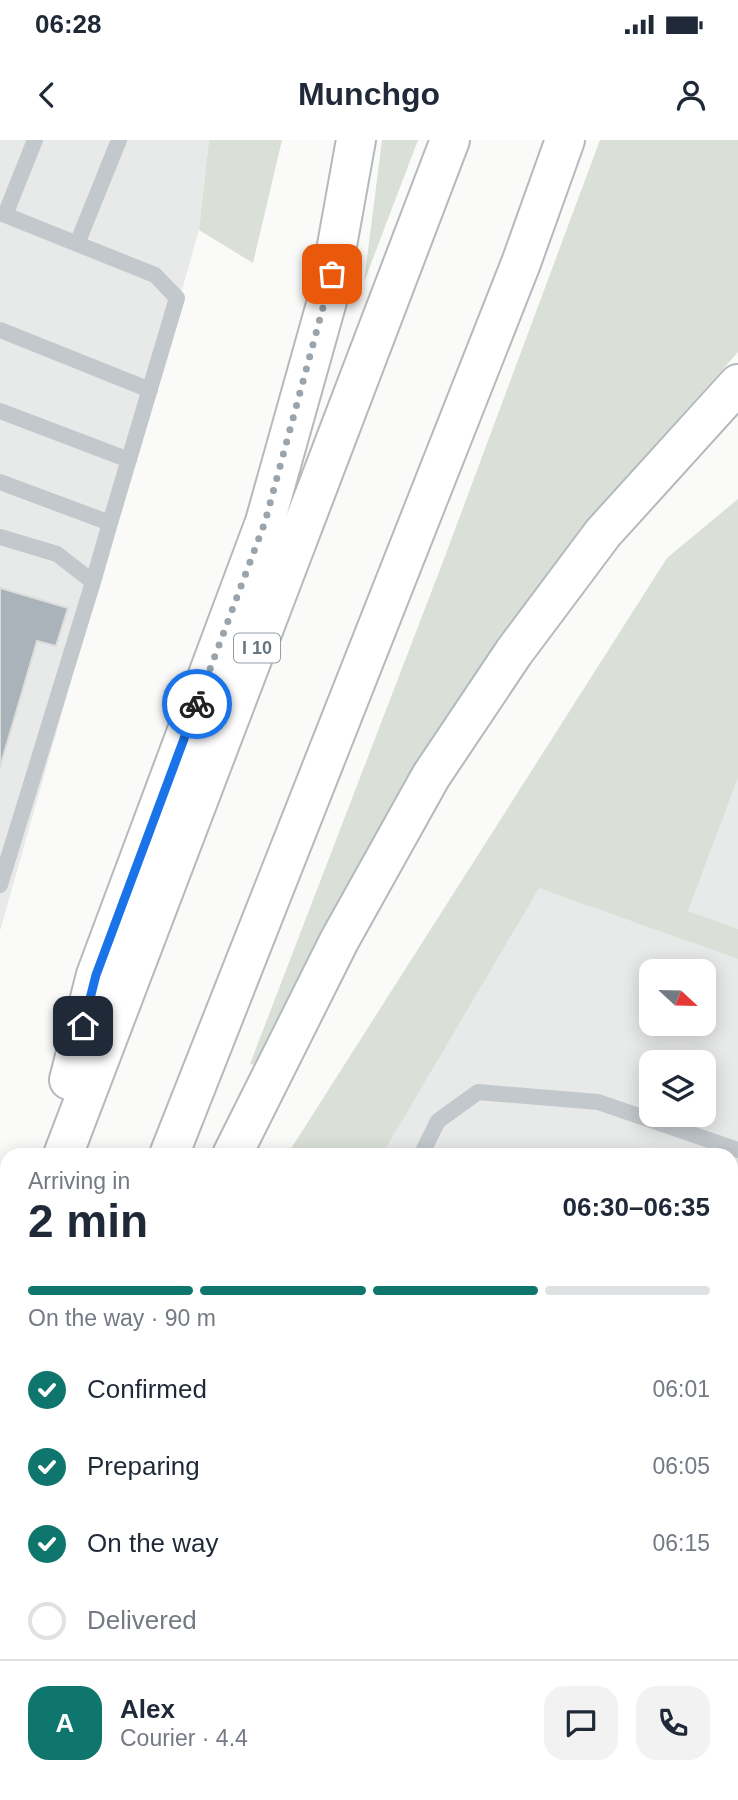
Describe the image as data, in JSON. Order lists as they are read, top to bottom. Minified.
{"streets":{"highway":["I 10"]},"north":"right","page":{"status":"06:28","header":"Munchgo","heading":["2 min","Arriving in","06:30–06:35"],"panel":["Alex","Courier · 4.4"],"bar":"On the way · 90 m","list":[["Confirmed","06:01"],["Preparing","06:05"],["On the way","06:15"],"Delivered"],"round":"A"}}
